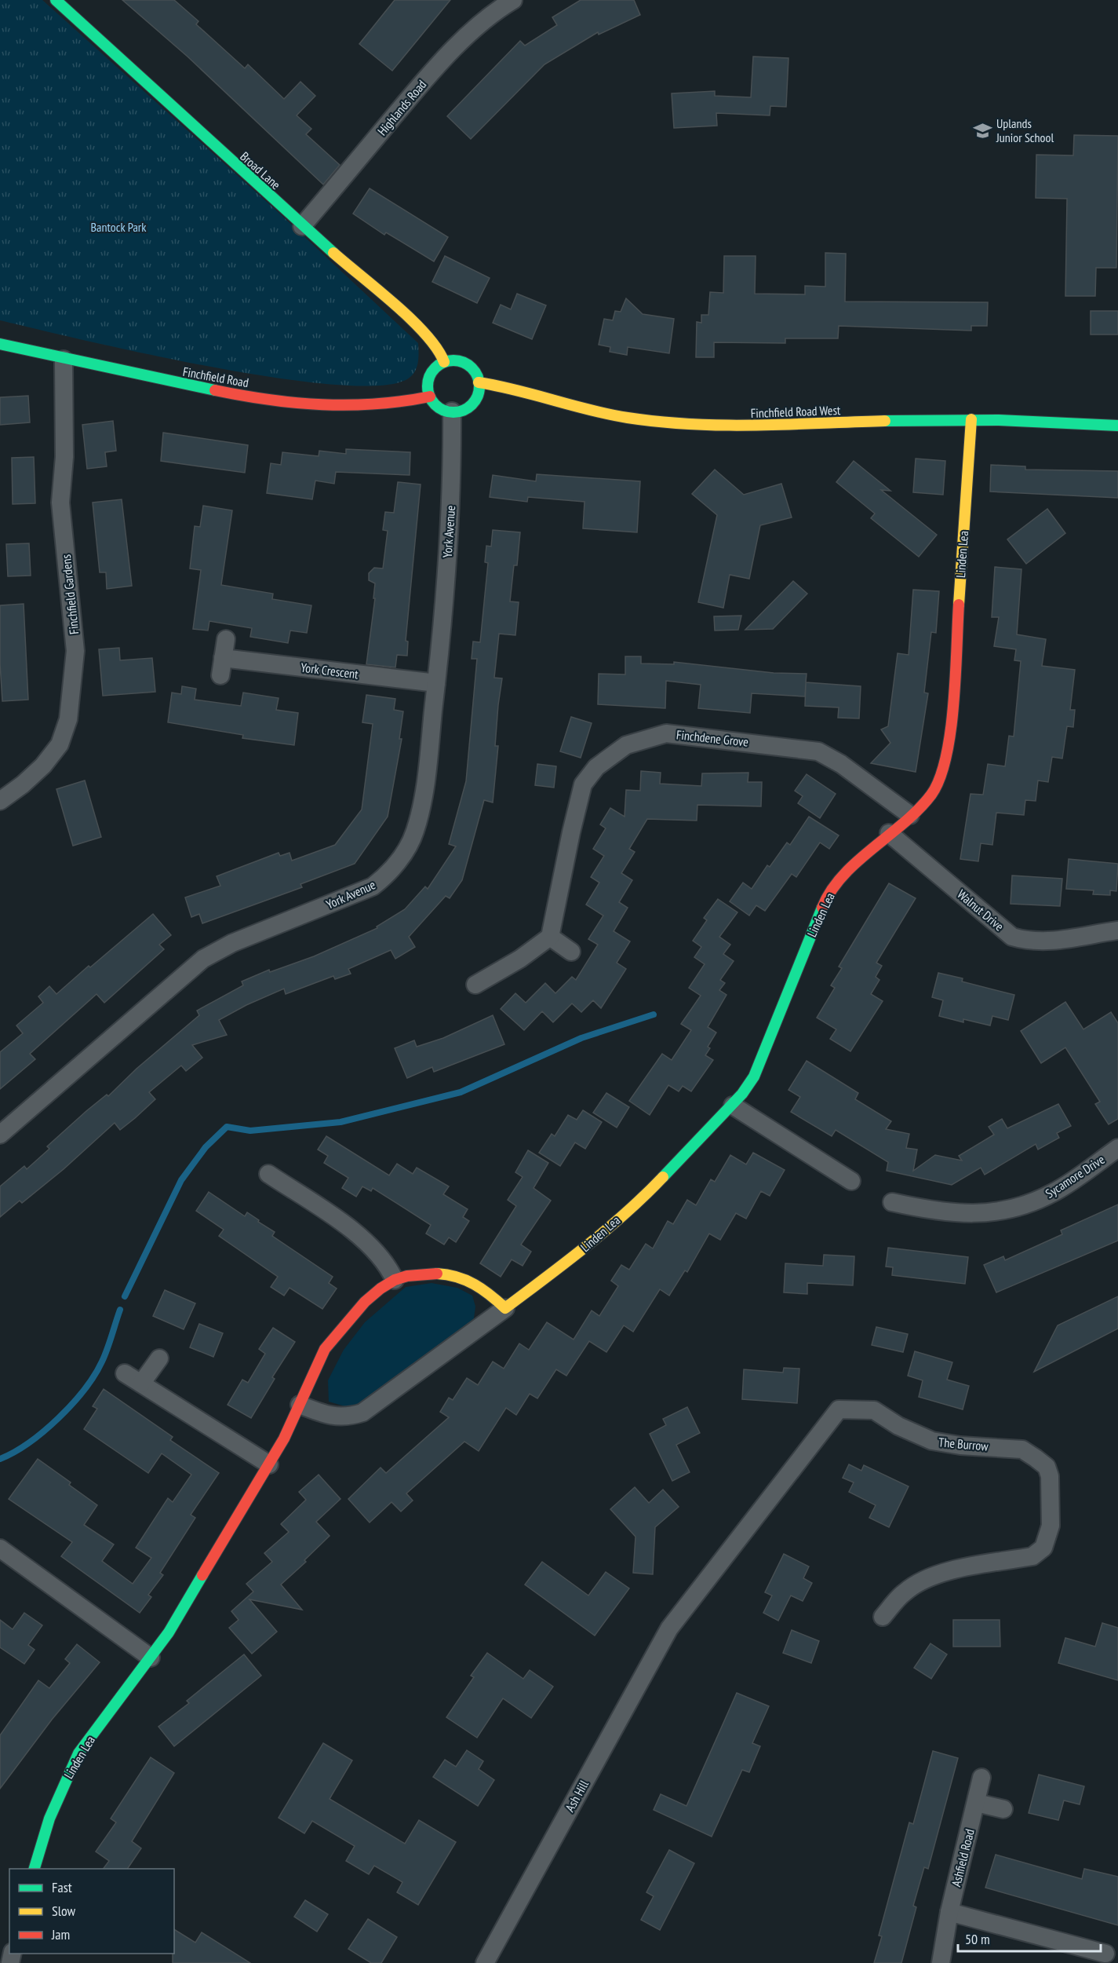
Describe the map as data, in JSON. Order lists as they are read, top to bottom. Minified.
{"streets":{"street":["Highlands Road","Broad Lane","Finchfield Road","Finchfield Road West","York Avenue","Linden Lea","Finchfield Gardens","York Crescent","Finchdene Grove","Walnut Drive","Sycamore Drive","The Burrow","Ash Hill","Ashfield Road"]},"crossings":[["Highlands Road","Broad Lane"],["Broad Lane","Finchfield Road"],["Broad Lane","Finchfield Road West"],["Broad Lane","York Avenue"],["Finchfield Road","Finchfield Road West"],["Finchfield Road","York Avenue"],["Finchfield Road","Finchfield Gardens"],["Finchfield Road West","York Avenue"],["Finchfield Road West","Linden Lea"],["York Avenue","York Crescent"],["Linden Lea","Finchdene Grove"],["Linden Lea","Walnut Drive"],["The Burrow","Ash Hill"]],"parks":["Bantock Park"],"places":{"school or university":["Uplands Junior School"]},"legend":["Fast","Slow","Jam"],"scale_bar":"50 m"}
